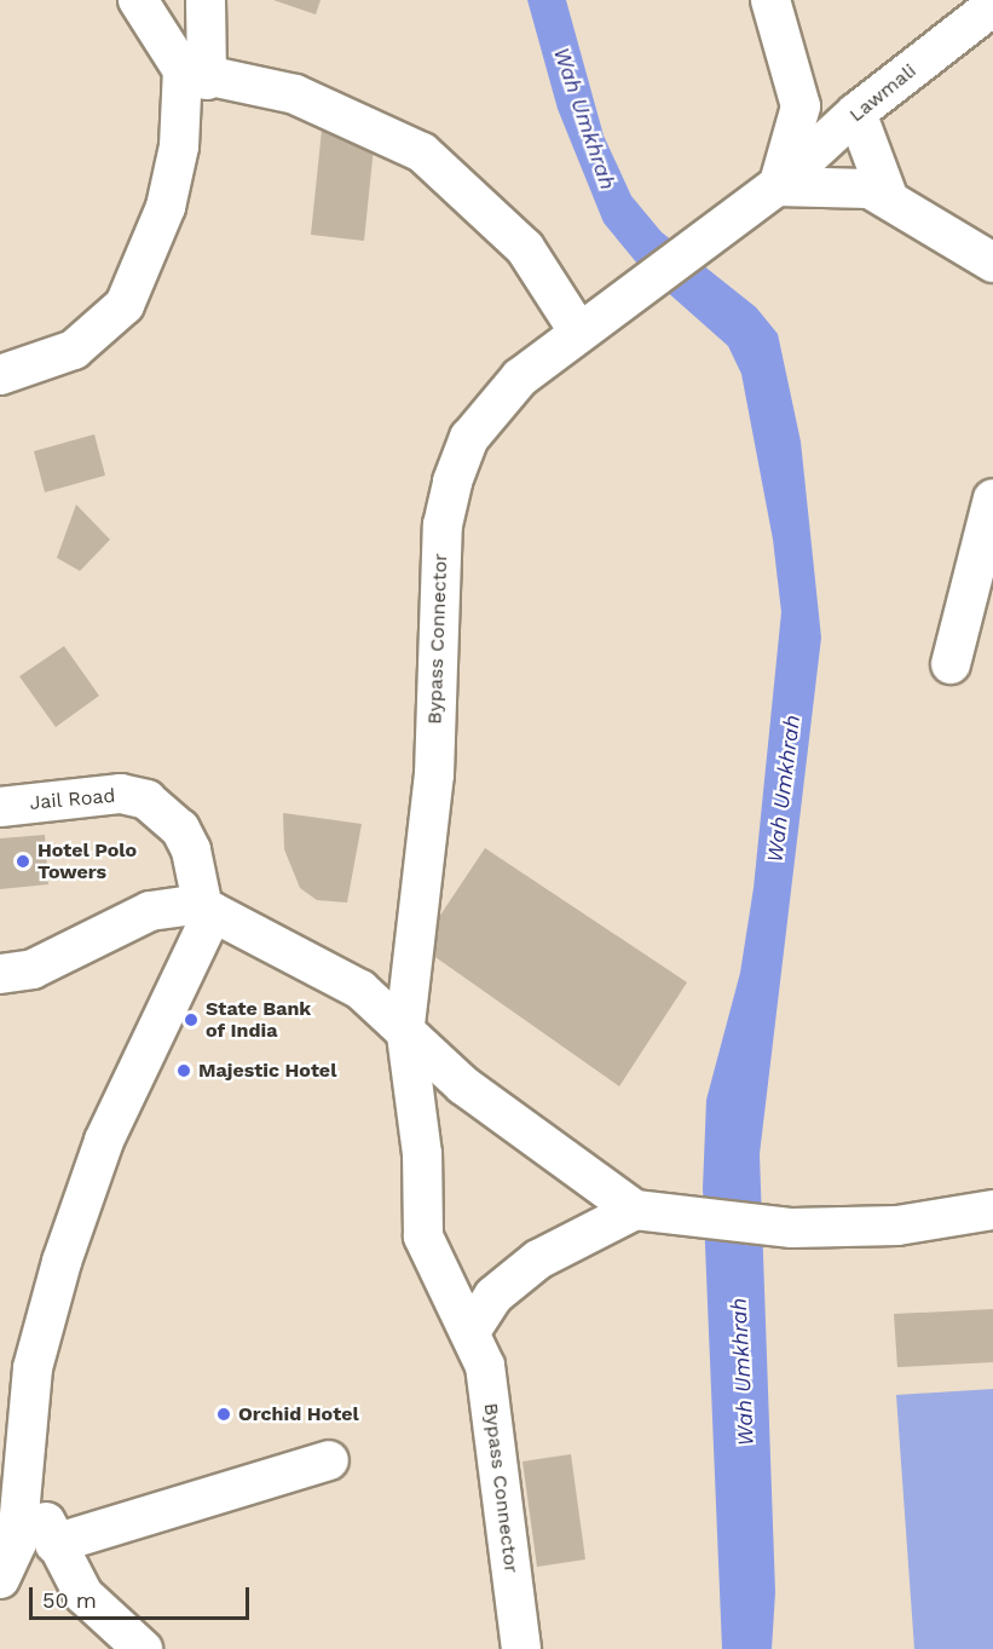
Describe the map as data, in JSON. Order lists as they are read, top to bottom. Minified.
{"streets":{"street":["Lawmali","Bypass Connector","Jail Road"]},"crossings":[["Lawmali","Bypass Connector"]],"water":["Wah Umkhrah"],"places":["Hotel Polo Towers","State Bank of India","Majestic Hotel","Orchid Hotel"],"scale_bar":"50 m"}
